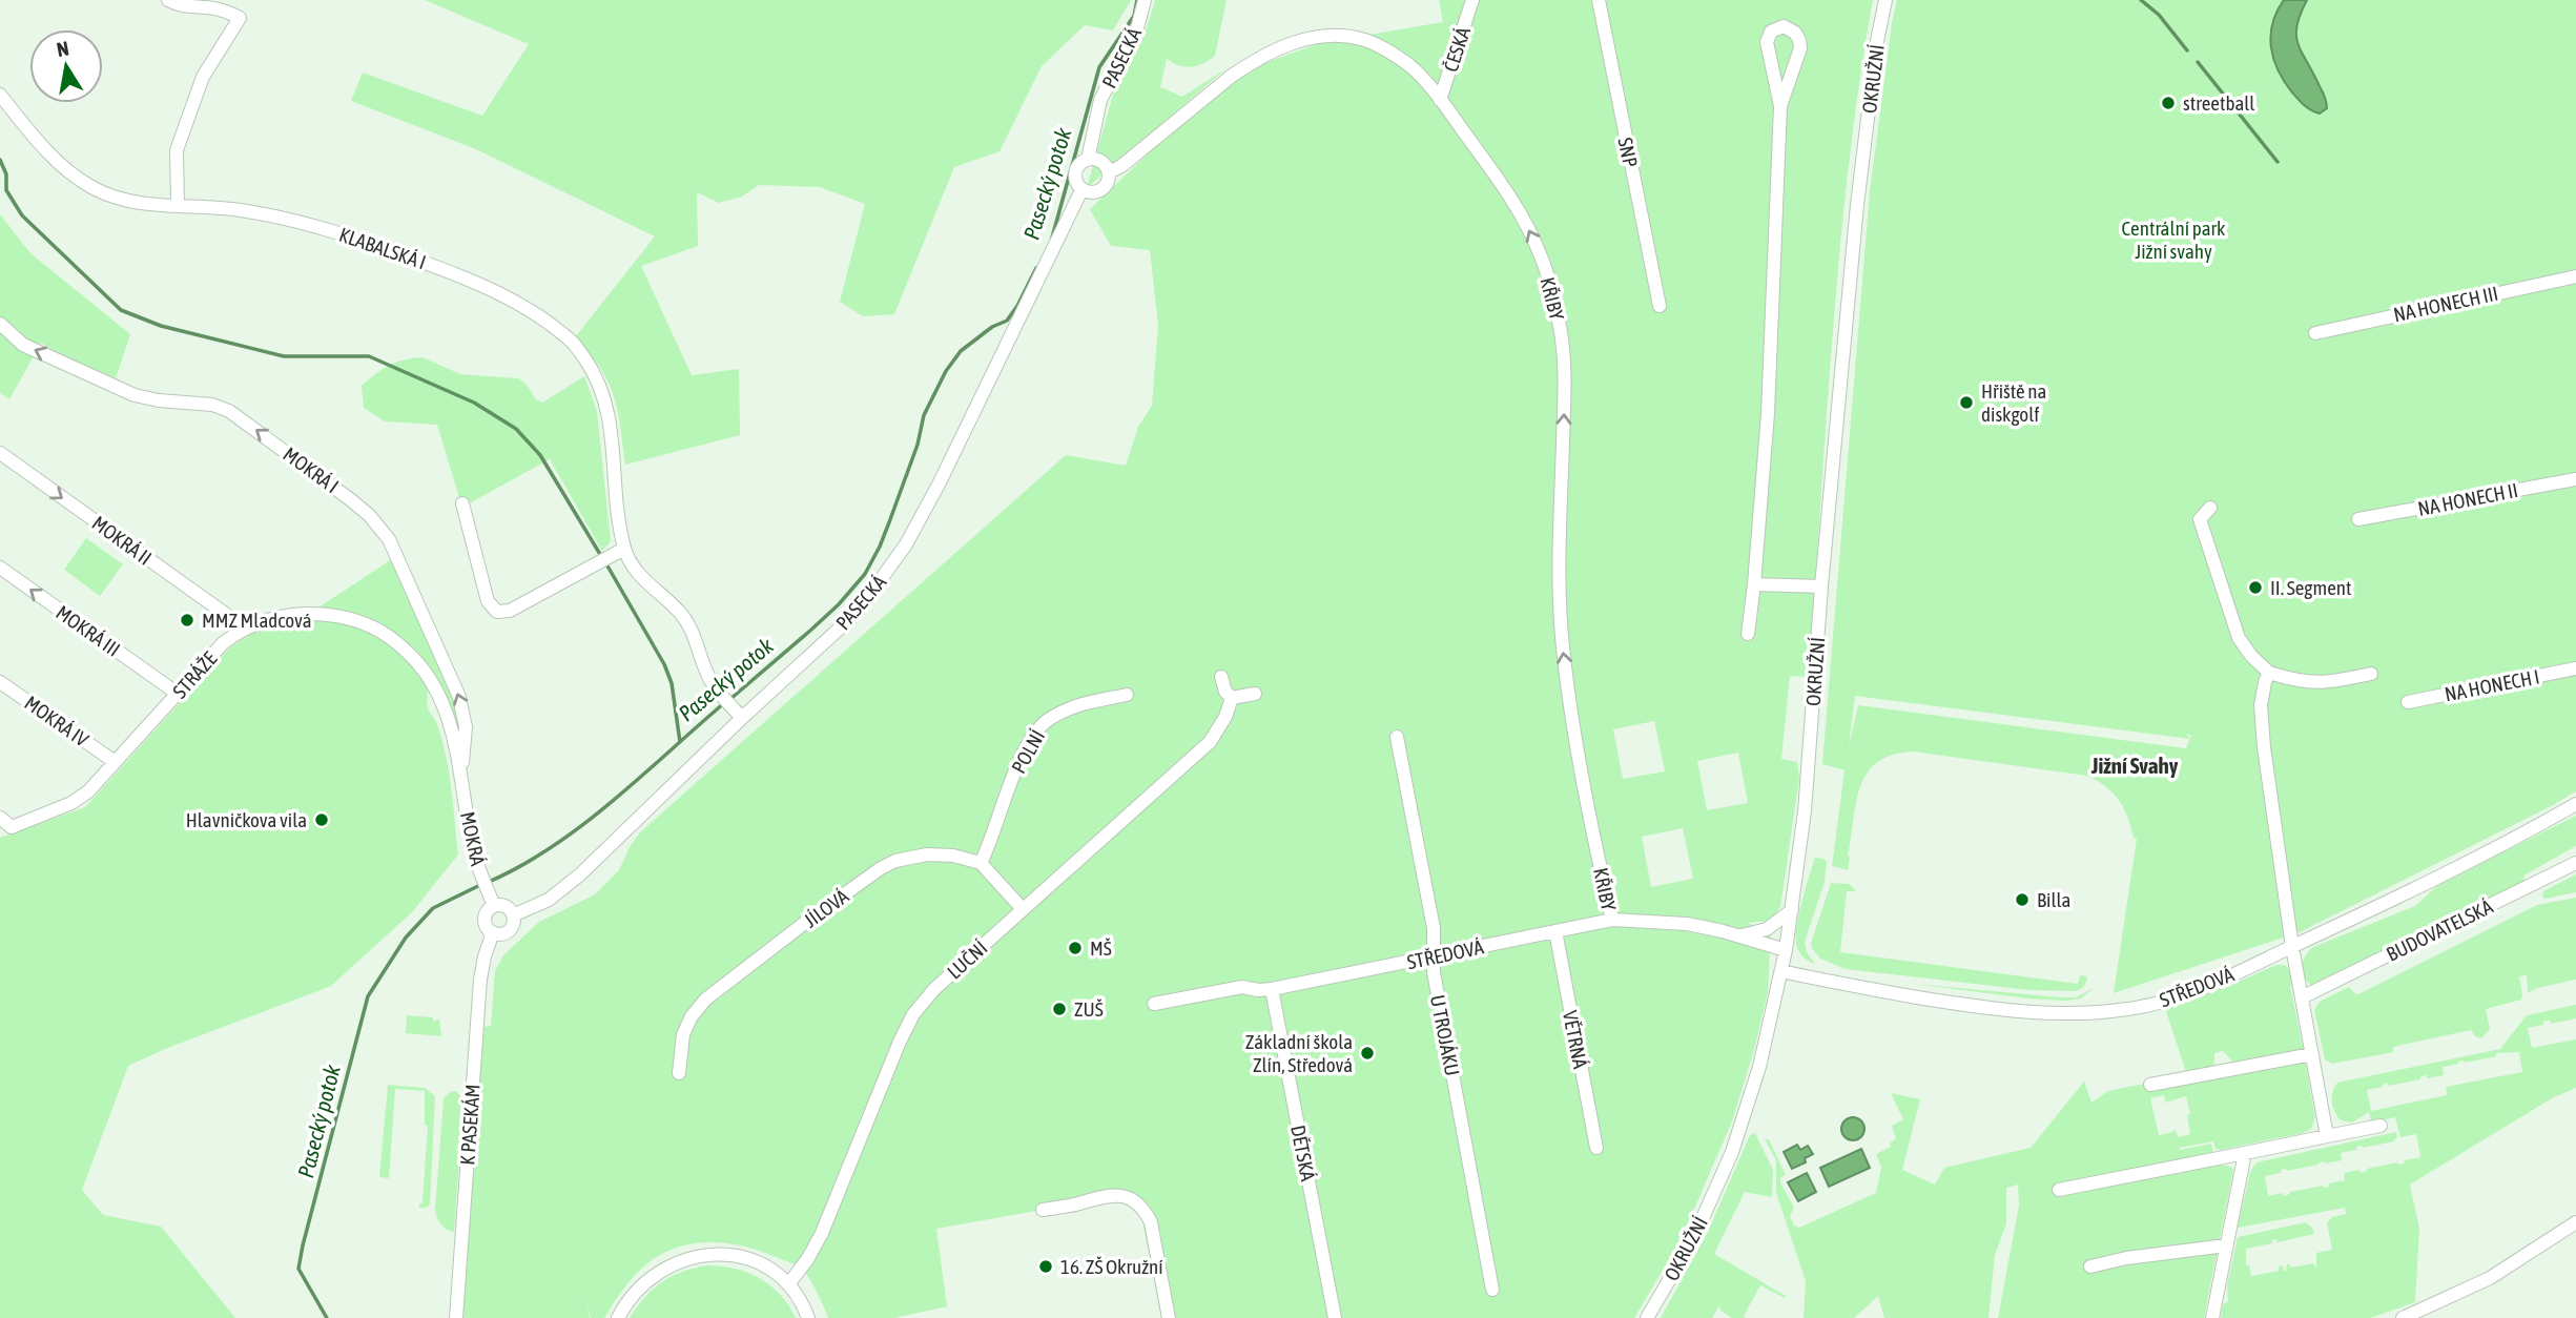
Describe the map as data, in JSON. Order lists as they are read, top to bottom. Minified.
{"streets":{"street":["ČESKÁ","PASECKÁ","OKRUŽNÍ","SNP","KLABALSKÁ I","KŘIBY","NA HONECH III","MOKRÁ I","NA HONECH II","MOKRÁ II","MOKRÁ III","STRÁŽE","NA HONECH I","MOKRÁ IV","POLNÍ","MOKRÁ","JÍLOVÁ","BUDOVATELSKÁ","STŘEDOVÁ","LUČNÍ","U TROJÁKU","VĚTRNÁ","K PASEKÁM","DĚTSKÁ"]},"crossings":[["ČESKÁ","KŘIBY"],["PASECKÁ","KLABALSKÁ I"],["PASECKÁ","KŘIBY"],["PASECKÁ","MOKRÁ"],["PASECKÁ","K PASEKÁM"],["OKRUŽNÍ","STŘEDOVÁ"],["KŘIBY","STŘEDOVÁ"],["MOKRÁ I","STRÁŽE"],["MOKRÁ I","MOKRÁ"],["MOKRÁ II","STRÁŽE"],["MOKRÁ III","STRÁŽE"],["STRÁŽE","MOKRÁ IV"],["STRÁŽE","MOKRÁ"],["POLNÍ","JÍLOVÁ"],["MOKRÁ","K PASEKÁM"],["STŘEDOVÁ","U TROJÁKU"],["STŘEDOVÁ","VĚTRNÁ"],["STŘEDOVÁ","DĚTSKÁ"]],"one_way":["KŘIBY","MOKRÁ I","MOKRÁ II","MOKRÁ III"],"districts":["Jižní Svahy"],"water":["Pasecký potok"],"parks":["Centrální park Jižní svahy"],"places":["streetball","Hřiště na diskgolf","II. Segment","MMZ Mladcová","Hlavničkova vila","Billa","MŠ","ZUŠ","Základní škola Zlín, Středová","16. ZŠ Okružní"],"north":"top"}
